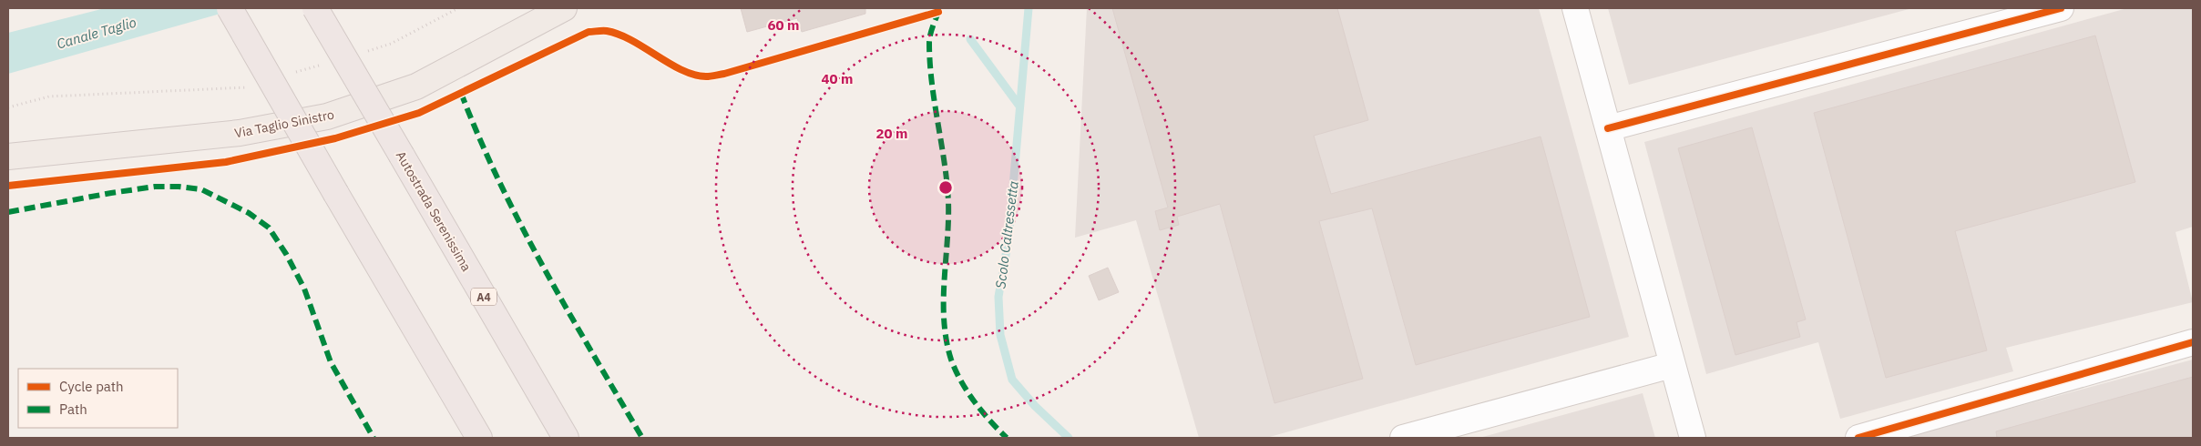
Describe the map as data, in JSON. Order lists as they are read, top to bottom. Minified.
{"streets":{"highway":["Autostrada Serenissima","A4"],"main road":["Via Taglio Sinistro"]},"water":["Canale Taglio","Scolo Caltressetta"],"legend":["Cycle path","Path"],"rings":["60 m","40 m","20 m"]}
